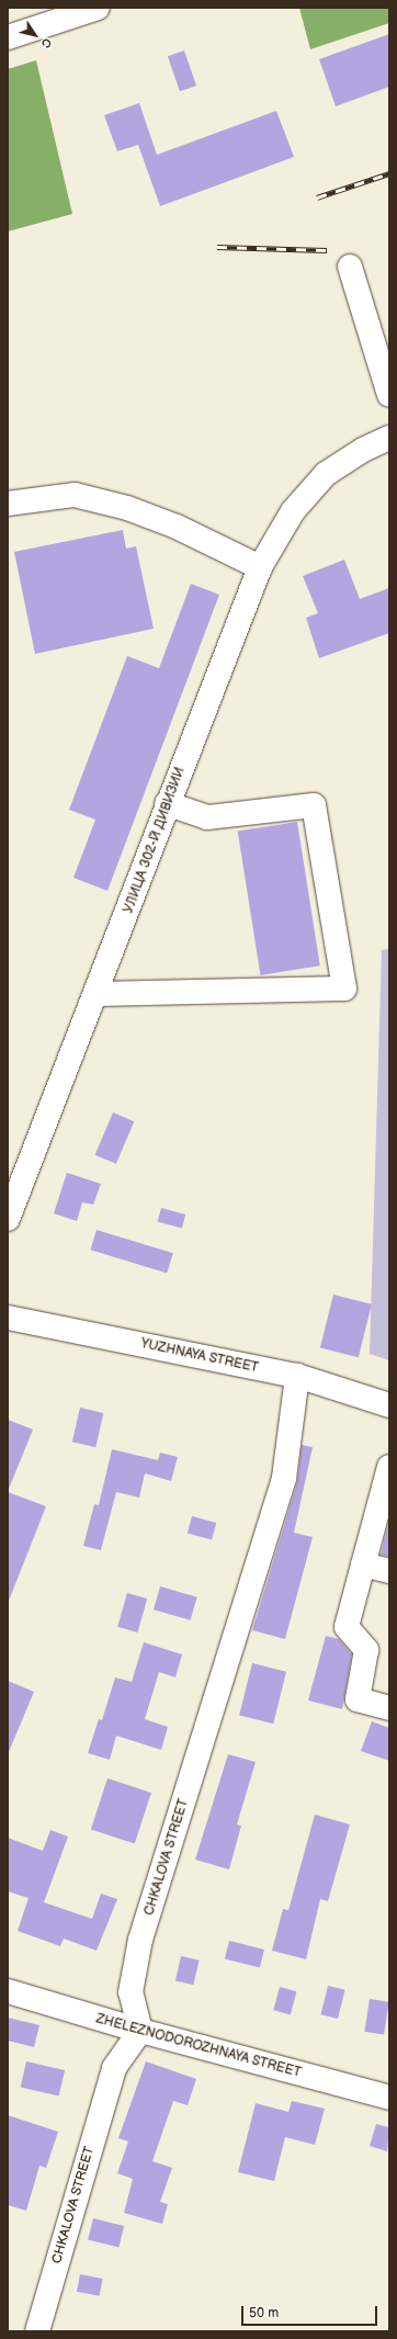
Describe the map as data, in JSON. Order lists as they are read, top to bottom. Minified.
{"streets":{"street":["УЛИЦА 302-Й ДИВИЗИИ","YUZHNAYA STREET","CHKALOVA STREET","ZHELEZNODOROZHNAYA STREET"]},"crossings":[["YUZHNAYA STREET","CHKALOVA STREET"],["CHKALOVA STREET","ZHELEZNODOROZHNAYA STREET"]],"scale_bar":"50 m","north":"bottom right"}
